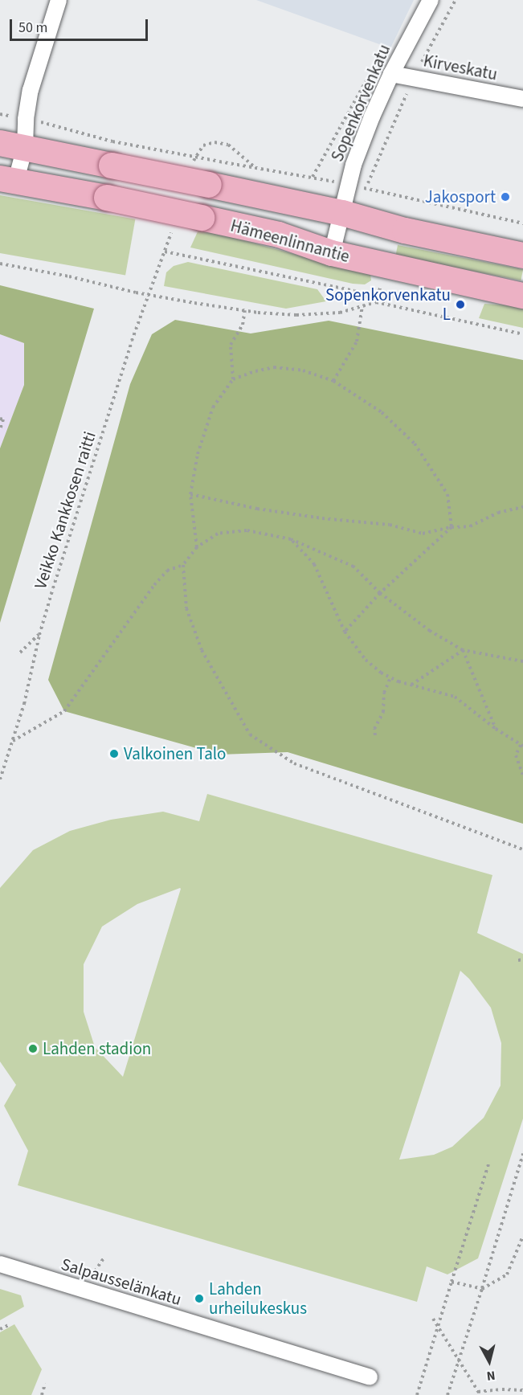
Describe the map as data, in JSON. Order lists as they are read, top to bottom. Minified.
{"streets":{"main road":["Hämeenlinnantie"],"street":["Kirveskatu","Sopenkorvenkatu","Salpausselänkatu"],"path":["Veikko Kankkosen raitti"]},"crossings":[["Kirveskatu","Sopenkorvenkatu"],["Sopenkorvenkatu","Hämeenlinnantie"],["Hämeenlinnantie","Veikko Kankkosen raitti"]],"places":["Jakosport","Sopenkorvenkatu L","Valkoinen Talo","Lahden stadion","Lahden urheilukeskus"],"scale_bar":"50 m","north":"bottom"}
